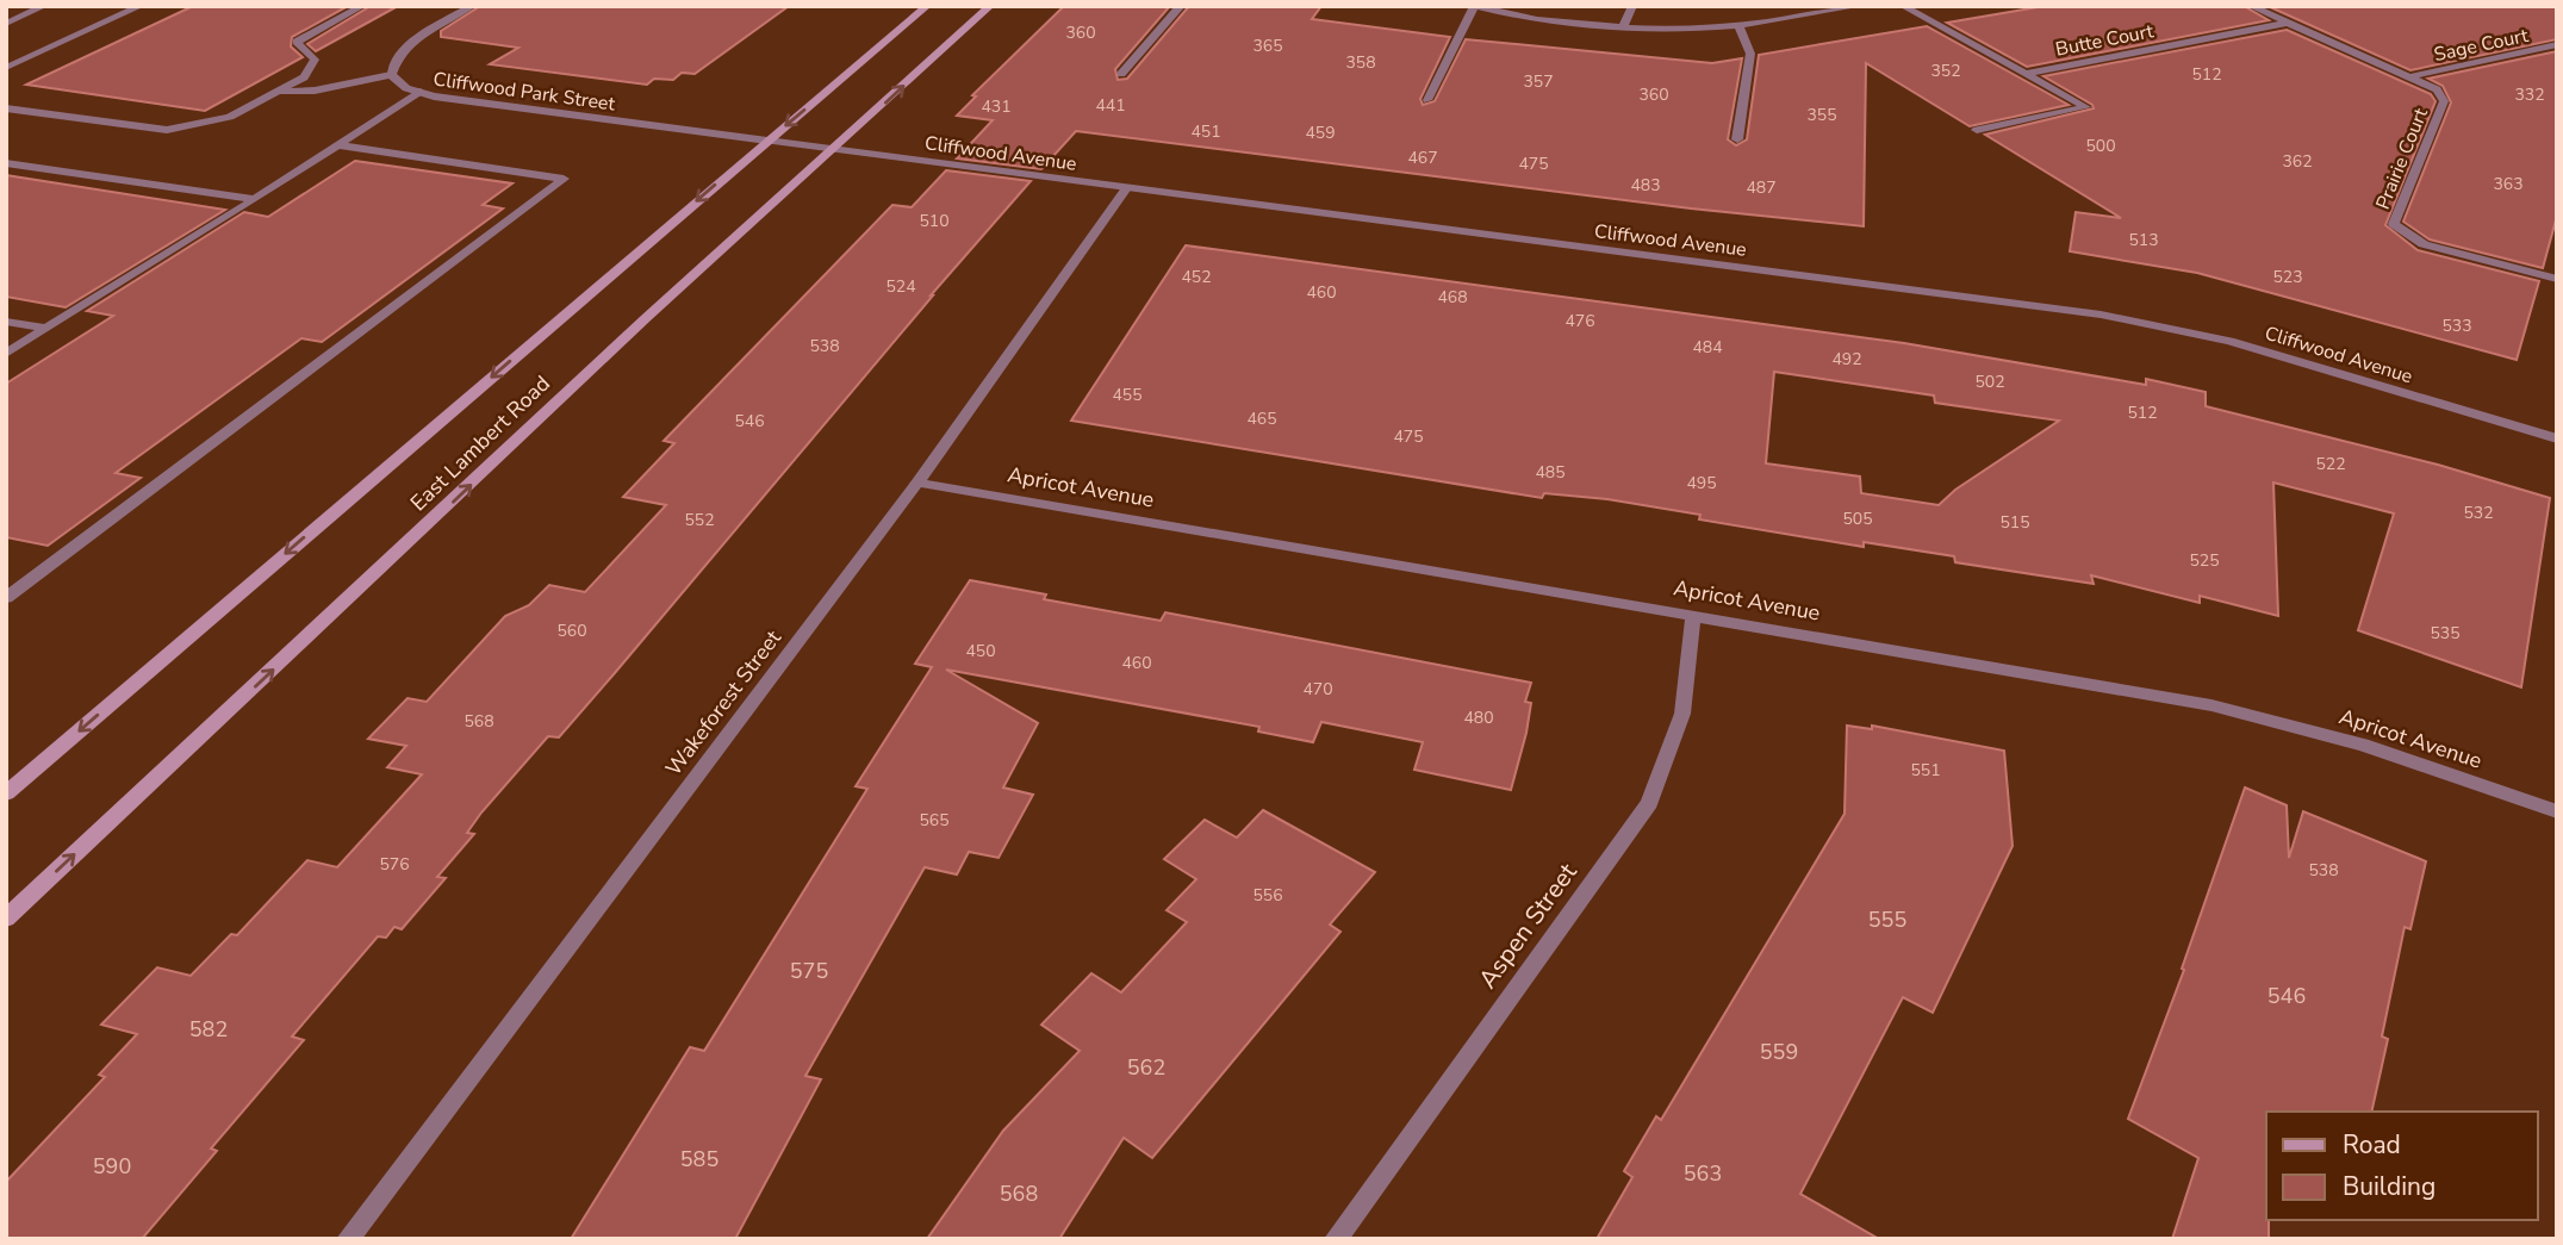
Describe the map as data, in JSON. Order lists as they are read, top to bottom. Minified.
{"streets":{"main road":["East Lambert Road"],"street":["Butte Court","Sage Court","Cliffwood Park Street","Cliffwood Avenue","Prairie Court","Apricot Avenue","Wakeforest Street","Aspen Street"]},"crossings":[["Butte Court","Prairie Court"],["Sage Court","Prairie Court"],["Cliffwood Park Street","Cliffwood Avenue"],["Cliffwood Park Street","East Lambert Road"],["Cliffwood Avenue","East Lambert Road"],["Cliffwood Avenue","Wakeforest Street"],["Apricot Avenue","Wakeforest Street"],["Apricot Avenue","Aspen Street"]],"house_numbers":["360","365","358","352","512","357","360","332","441","431","355","451","459","500","467","362","475","363","483","487","510","513","452","523","524","460","468","476","533","538","484","492","502","455","512","465","546","475","522","485","495","532","505","552","515","525","560","535","450","460","470","480","568","551","565","576","538","556","555","575","546","582","559","562","585","590","563","568"],"legend":["Road","Building"]}
